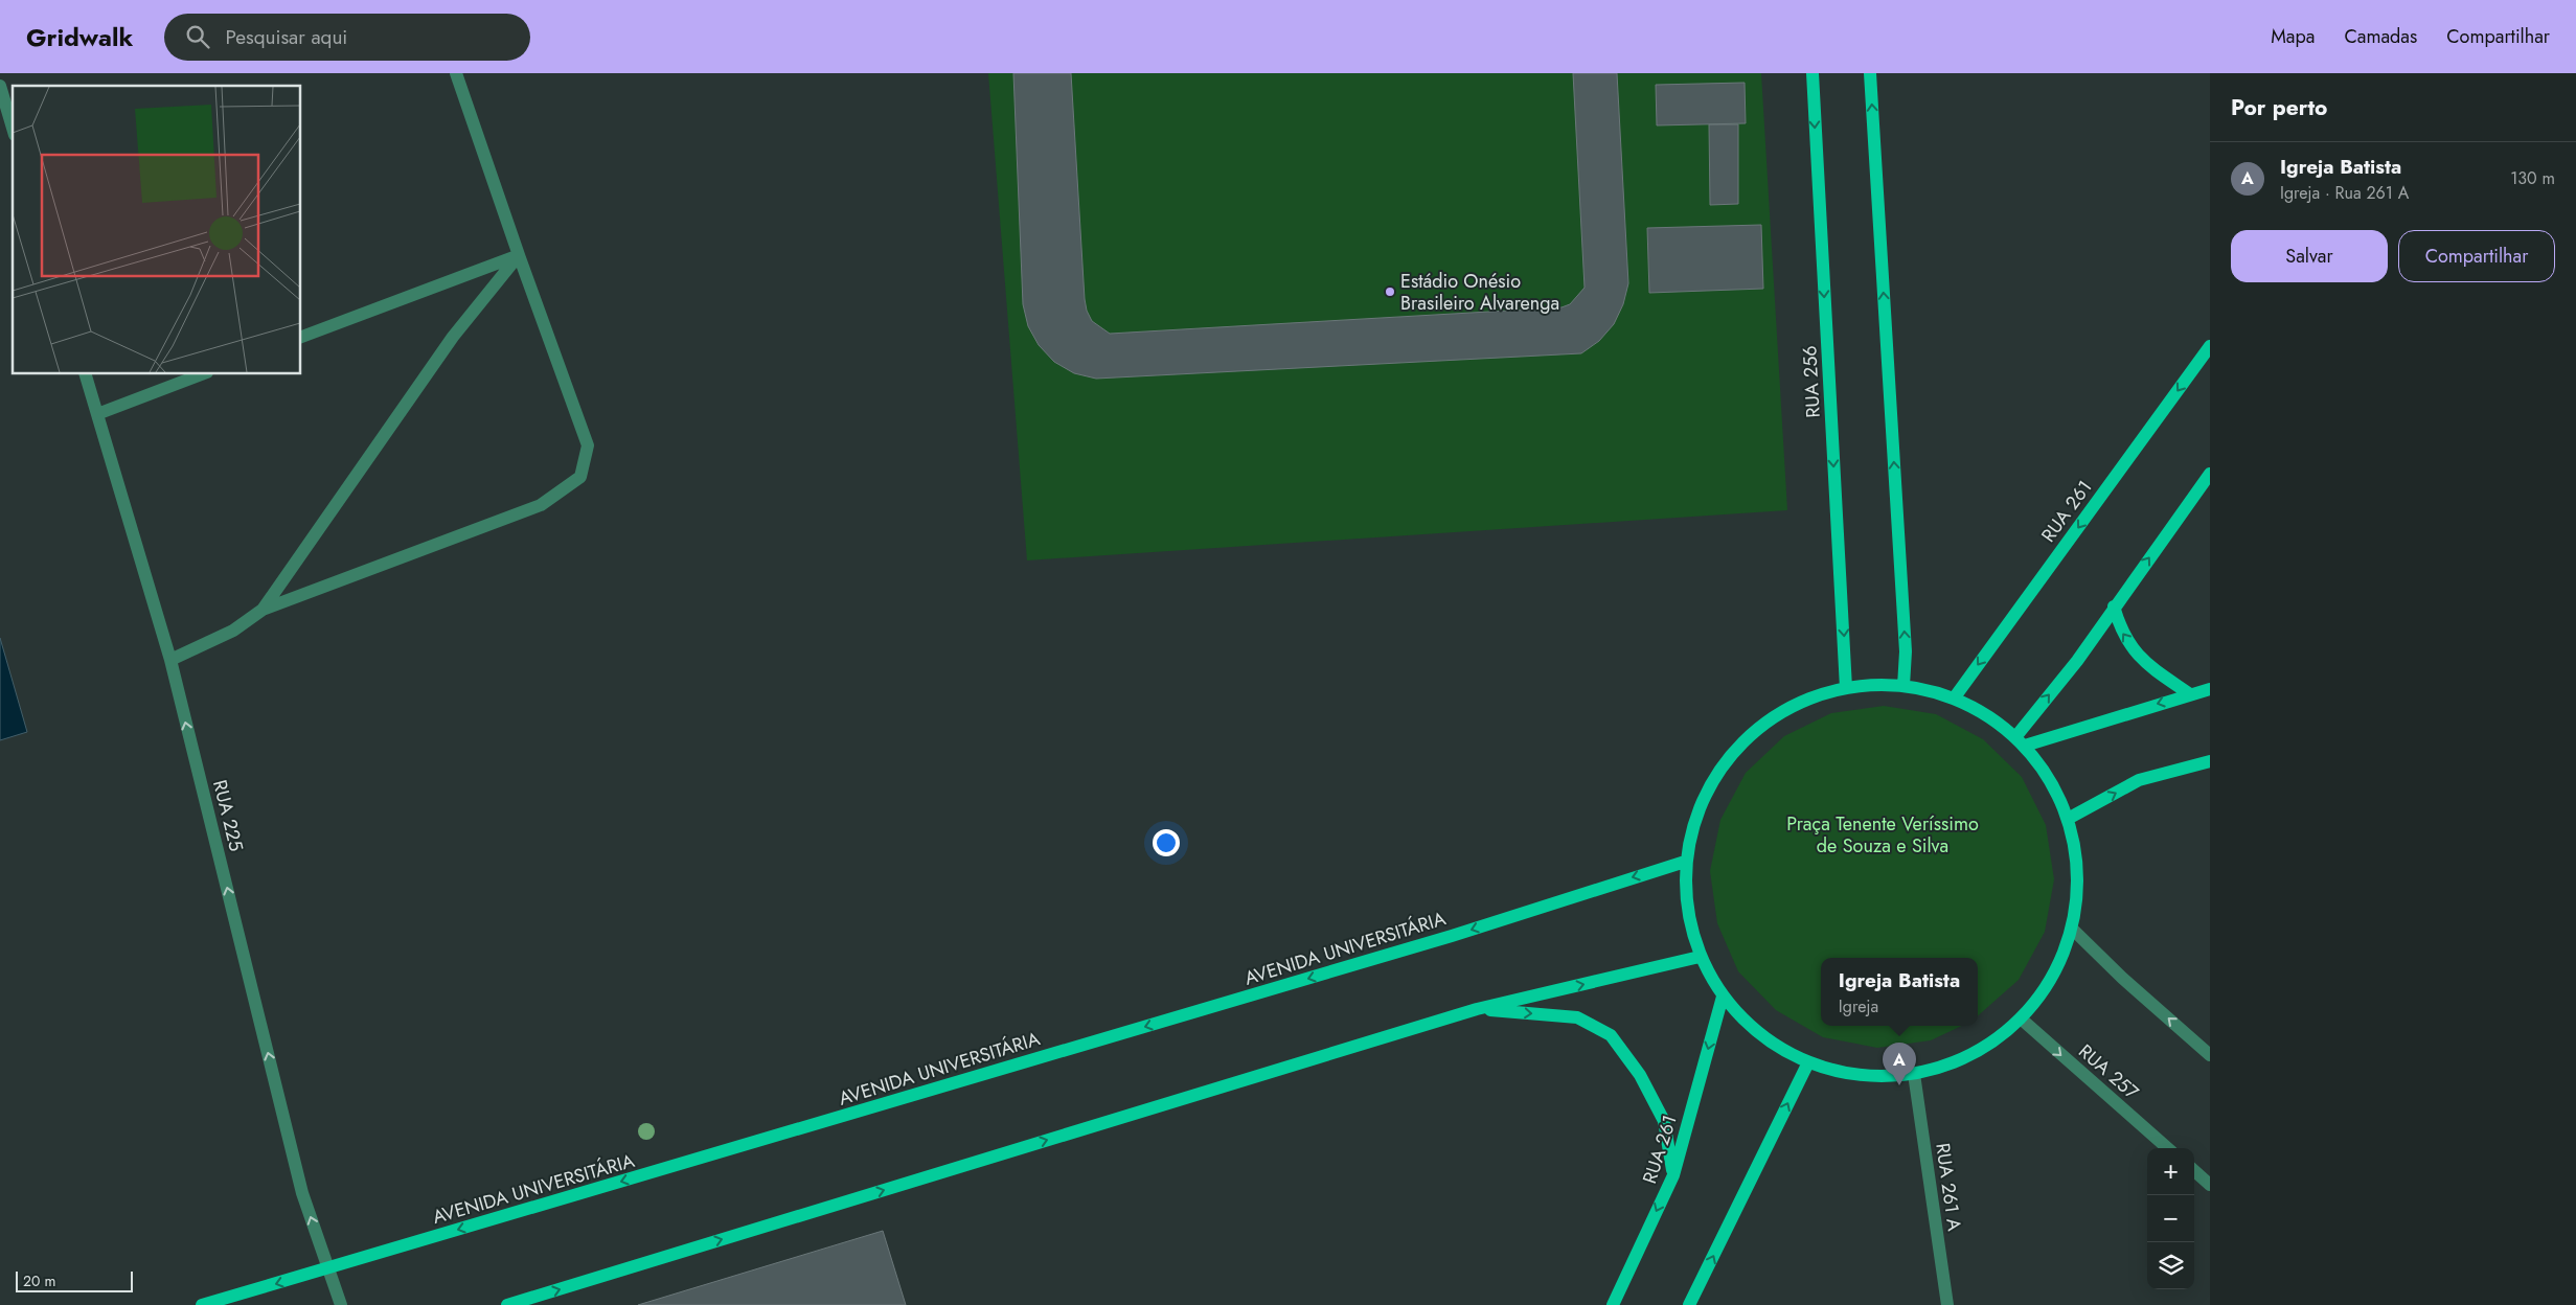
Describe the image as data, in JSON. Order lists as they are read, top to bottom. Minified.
{"streets":{"main road":["RUA 256","RUA 261","AVENIDA UNIVERSITÁRIA"],"street":["RUA 225","RUA 257","RUA 261 A"]},"crossings":[["RUA 225","AVENIDA UNIVERSITÁRIA"]],"one_way":["RUA 225"],"parks":["Praça Tenente Veríssimo de Souza e Silva"],"places":["Estádio Onésio Brasileiro Alvarenga"],"scale_bar":"20 m","page":{"header":"Gridwalk","search":"Pesquisar aqui","nav":["Mapa","Camadas","Compartilhar"],"heading":"Por perto","list":[{"mark":"A","name":"Igreja Batista","note":"Igreja · Rua 261 A","value":"130 m"}],"buttons":["Salvar","Compartilhar"],"popup":["Igreja Batista","Igreja"],"pins":"A","map_buttons":["+","−"],"scale":"20 m"}}
